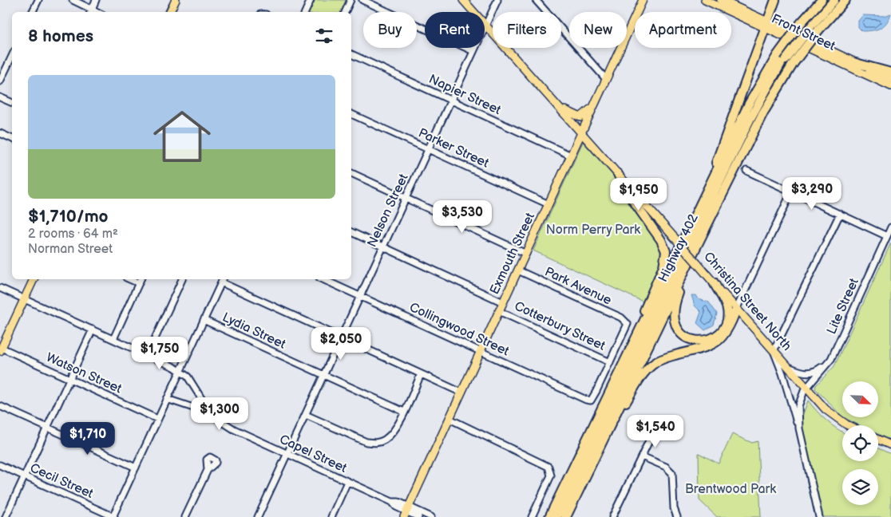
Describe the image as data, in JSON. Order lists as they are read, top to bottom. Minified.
{"streets":{"highway":["Highway 402"],"main road":["Front Street","Exmouth Street","Christina Street North"],"street":["Napier Street","Parker Street","Nelson Street","Park Avenue","Lite Street","Cotterbury Street","Collingwood Street","Lydia Street","Watson Street","Capel Street","Cecil Street"]},"crossings":[["Napier Street","Nelson Street"],["Napier Street","Exmouth Street"],["Parker Street","Nelson Street"],["Parker Street","Exmouth Street"],["Nelson Street","Christina Street North"],["Nelson Street","Cotterbury Street"],["Nelson Street","Collingwood Street"],["Nelson Street","Lydia Street"],["Nelson Street","Capel Street"],["Exmouth Street","Park Avenue"],["Exmouth Street","Christina Street North"],["Exmouth Street","Cotterbury Street"],["Exmouth Street","Collingwood Street"],["Exmouth Street","Capel Street"],["Park Avenue","Cotterbury Street"],["Park Avenue","Collingwood Street"],["Christina Street North","Lite Street"],["Cotterbury Street","Collingwood Street"]],"parks":["Norm Perry Park","Brentwood Park"],"north":"bottom right","page":{"chip":["Buy","Rent","Filters","New","Apartment"],"heading":"8 homes","list":[{"name":"$1,710/mo","note":"2 rooms · 64 m² · Norman Street"}],"price":["$3,290","$1,950","$3,530","$2,050","$1,750","$1,300","$1,540","$1,710"]}}
